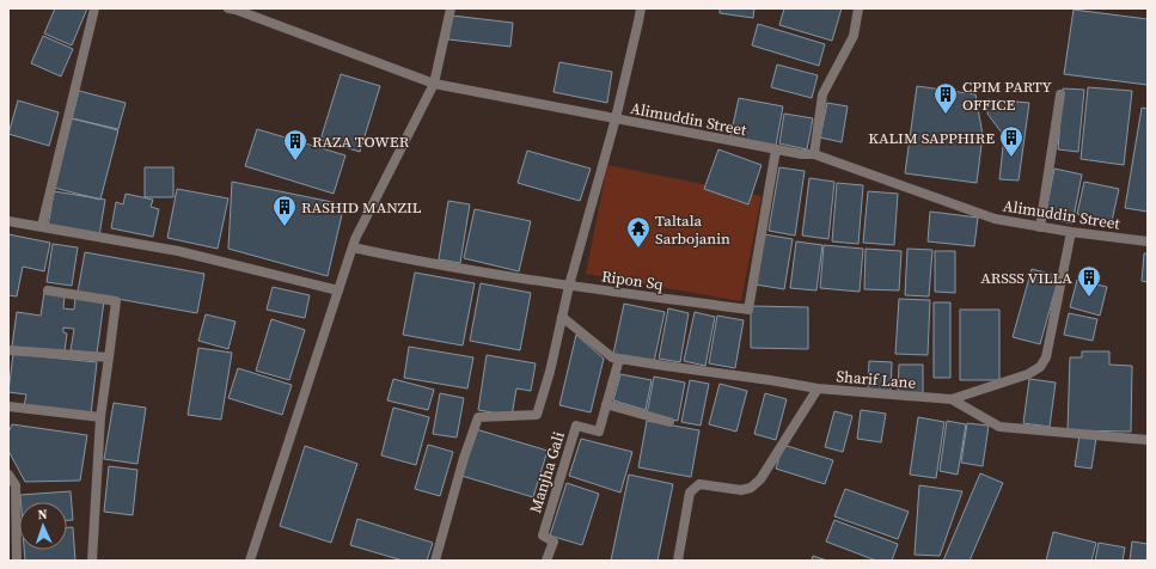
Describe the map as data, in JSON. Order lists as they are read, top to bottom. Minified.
{"streets":{"street":["Alimuddin Street","Ripon Sq","Sharif Lane","Manjha Gali"]},"crossings":[["Alimuddin Street","Ripon Sq"],["Alimuddin Street","Sharif Lane"]],"places":{"building":["CPIM PARTY OFFICE","KALIM SAPPHIRE","RAZA TOWER","RASHID MANZIL","ARSSS VILLA"],"temple":["Taltala Sarbojanin"]},"north":"top"}
